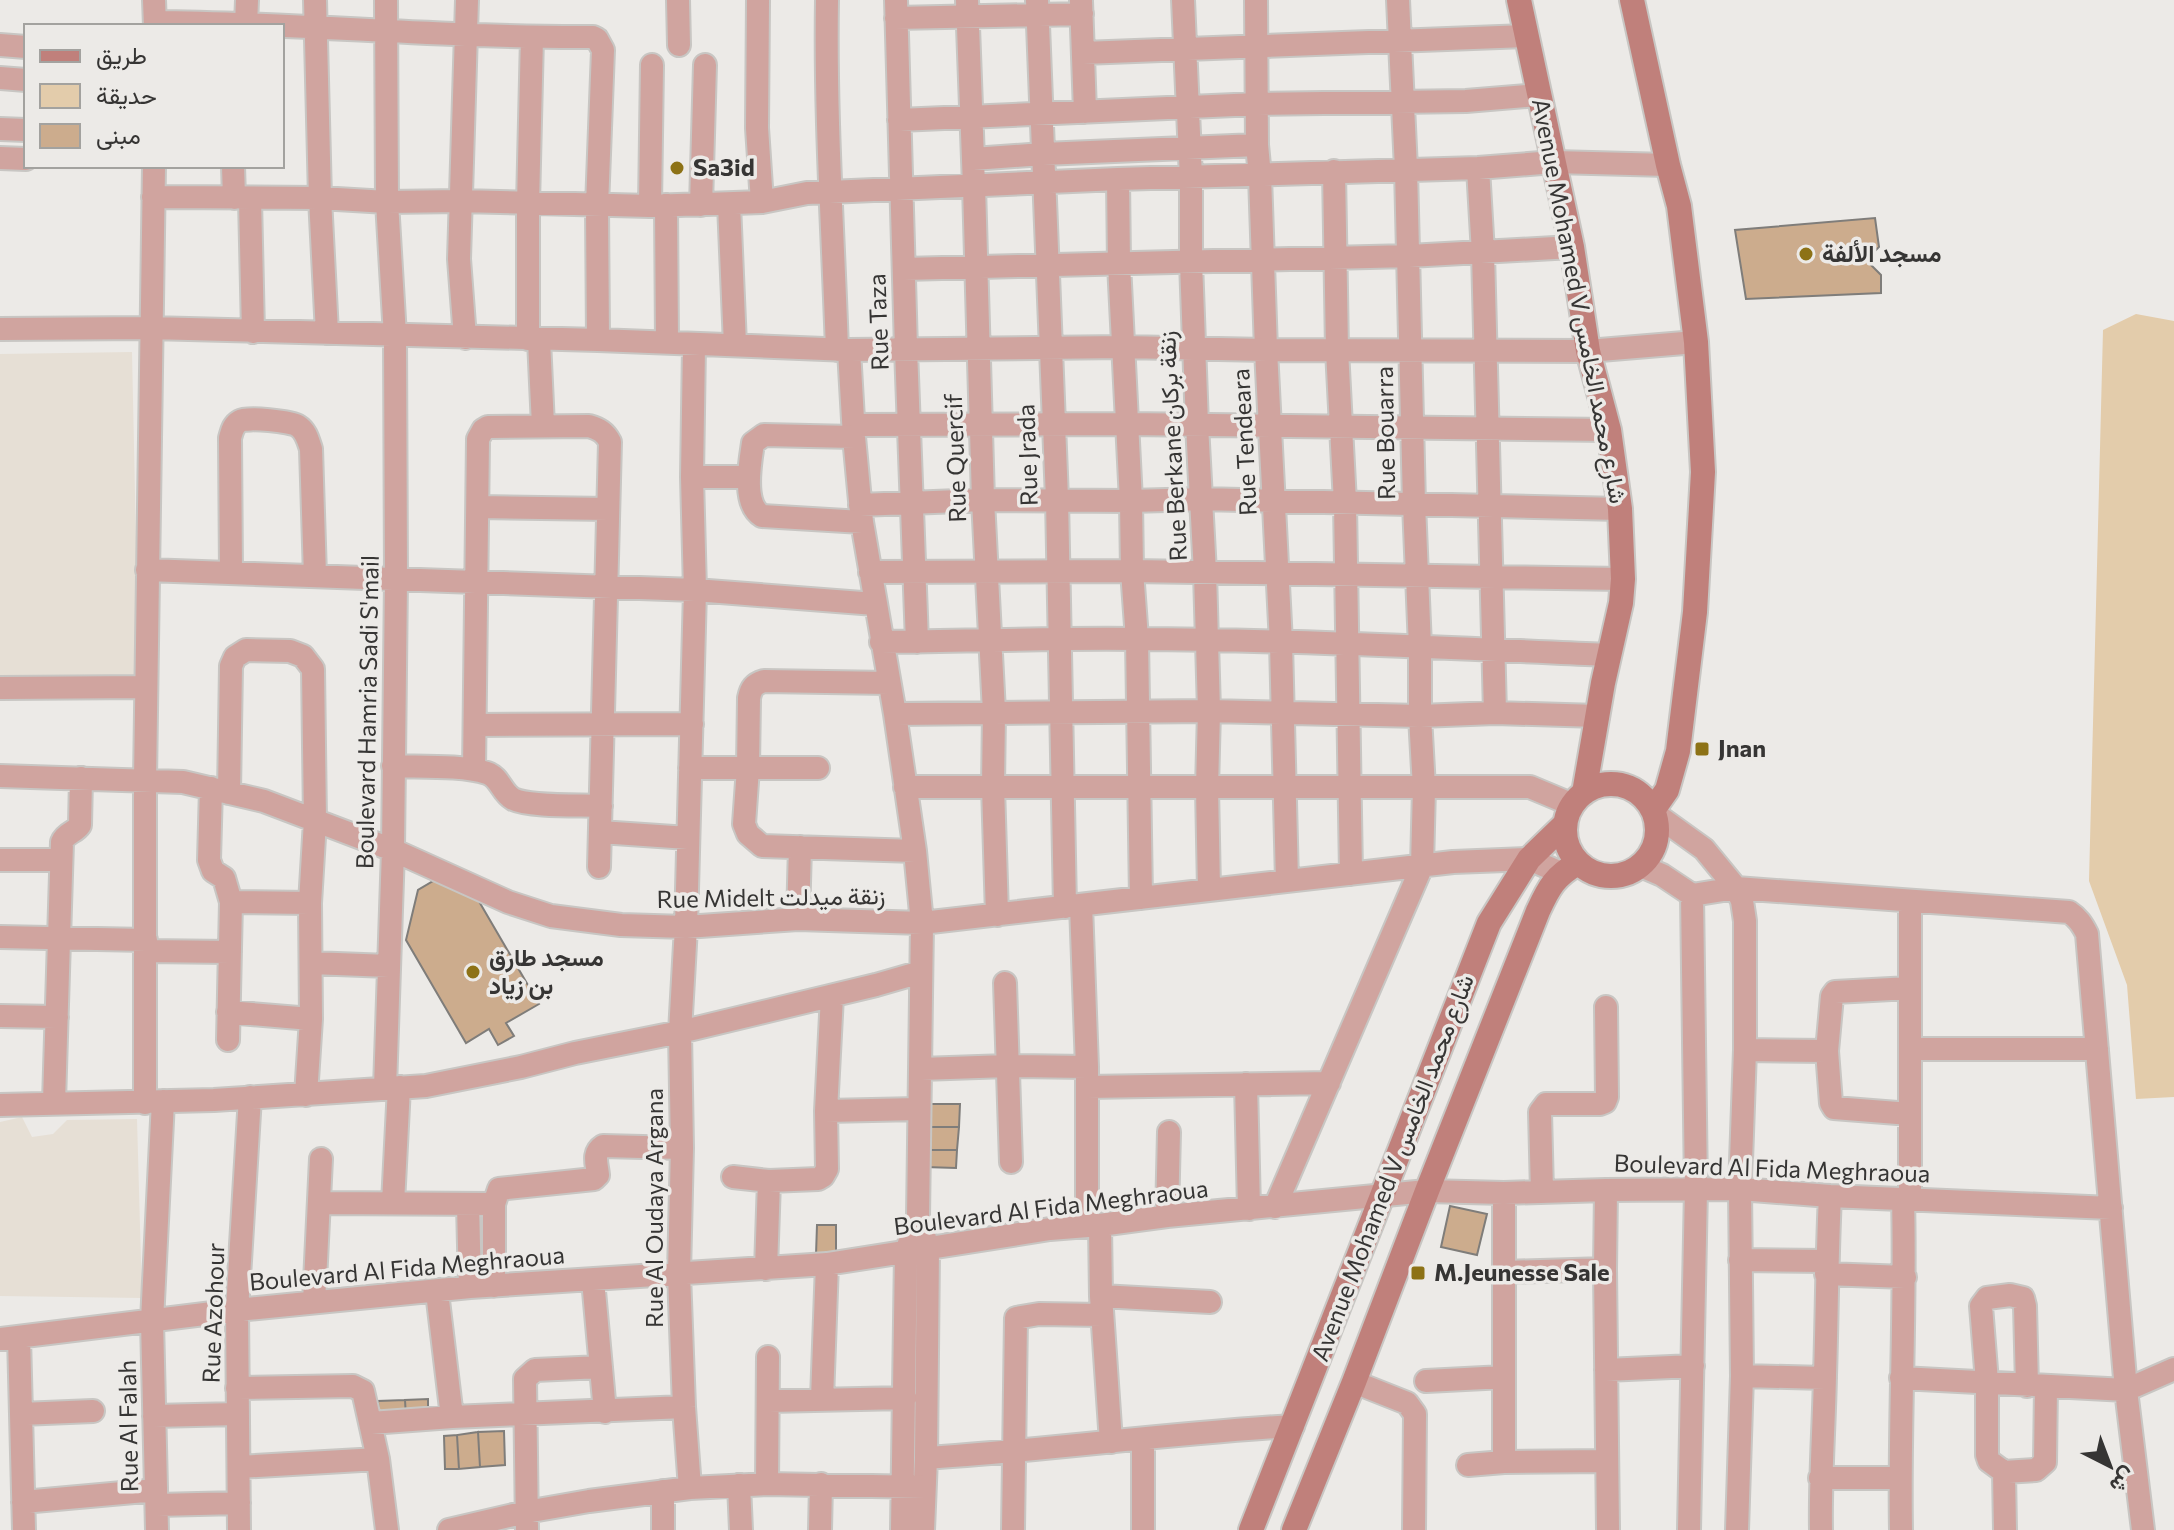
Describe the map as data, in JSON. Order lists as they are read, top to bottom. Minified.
{"streets":{"street":["Avenue Mohamed V شارع محمد الخامس","Rue Taza","Rue Bouarra","Rue Tendeara","Rue Berkane زنقة بركان","Rue Jrada","Rue Quercif","Boulevard Hamria Sadi S'mail","Rue Midelt زنقة ميدلت","Boulevard Al Fida Meghraoua","Rue Al Oudaya Argana","Rue Azohour","Rue Al Falah"]},"crossings":[["Avenue Mohamed V شارع محمد الخامس","Rue Midelt زنقة ميدلت"],["Avenue Mohamed V شارع محمد الخامس","Boulevard Al Fida Meghraoua"],["Rue Bouarra","Rue Midelt زنقة ميدلت"],["Rue Tendeara","Rue Midelt زنقة ميدلت"],["Rue Berkane زنقة بركان","Rue Midelt زنقة ميدلت"],["Rue Jrada","Rue Midelt زنقة ميدلت"],["Rue Jrada","Boulevard Al Fida Meghraoua"],["Rue Quercif","Rue Midelt زنقة ميدلت"],["Boulevard Hamria Sadi S'mail","Rue Midelt زنقة ميدلت"],["Rue Midelt زنقة ميدلت","Rue Al Oudaya Argana"],["Rue Midelt زنقة ميدلت","Rue Al Falah"],["Boulevard Al Fida Meghraoua","Rue Al Oudaya Argana"],["Boulevard Al Fida Meghraoua","Rue Azohour"],["Boulevard Al Fida Meghraoua","Rue Al Falah"]],"places":{"other":["Sa3id","مسجد الألفة","مسجد طارق بن زياد"],"transit":["Jnan","M.Jeunesse Sale"]},"legend":["طريق","حديقة","مبنى"],"north":"bottom right"}
